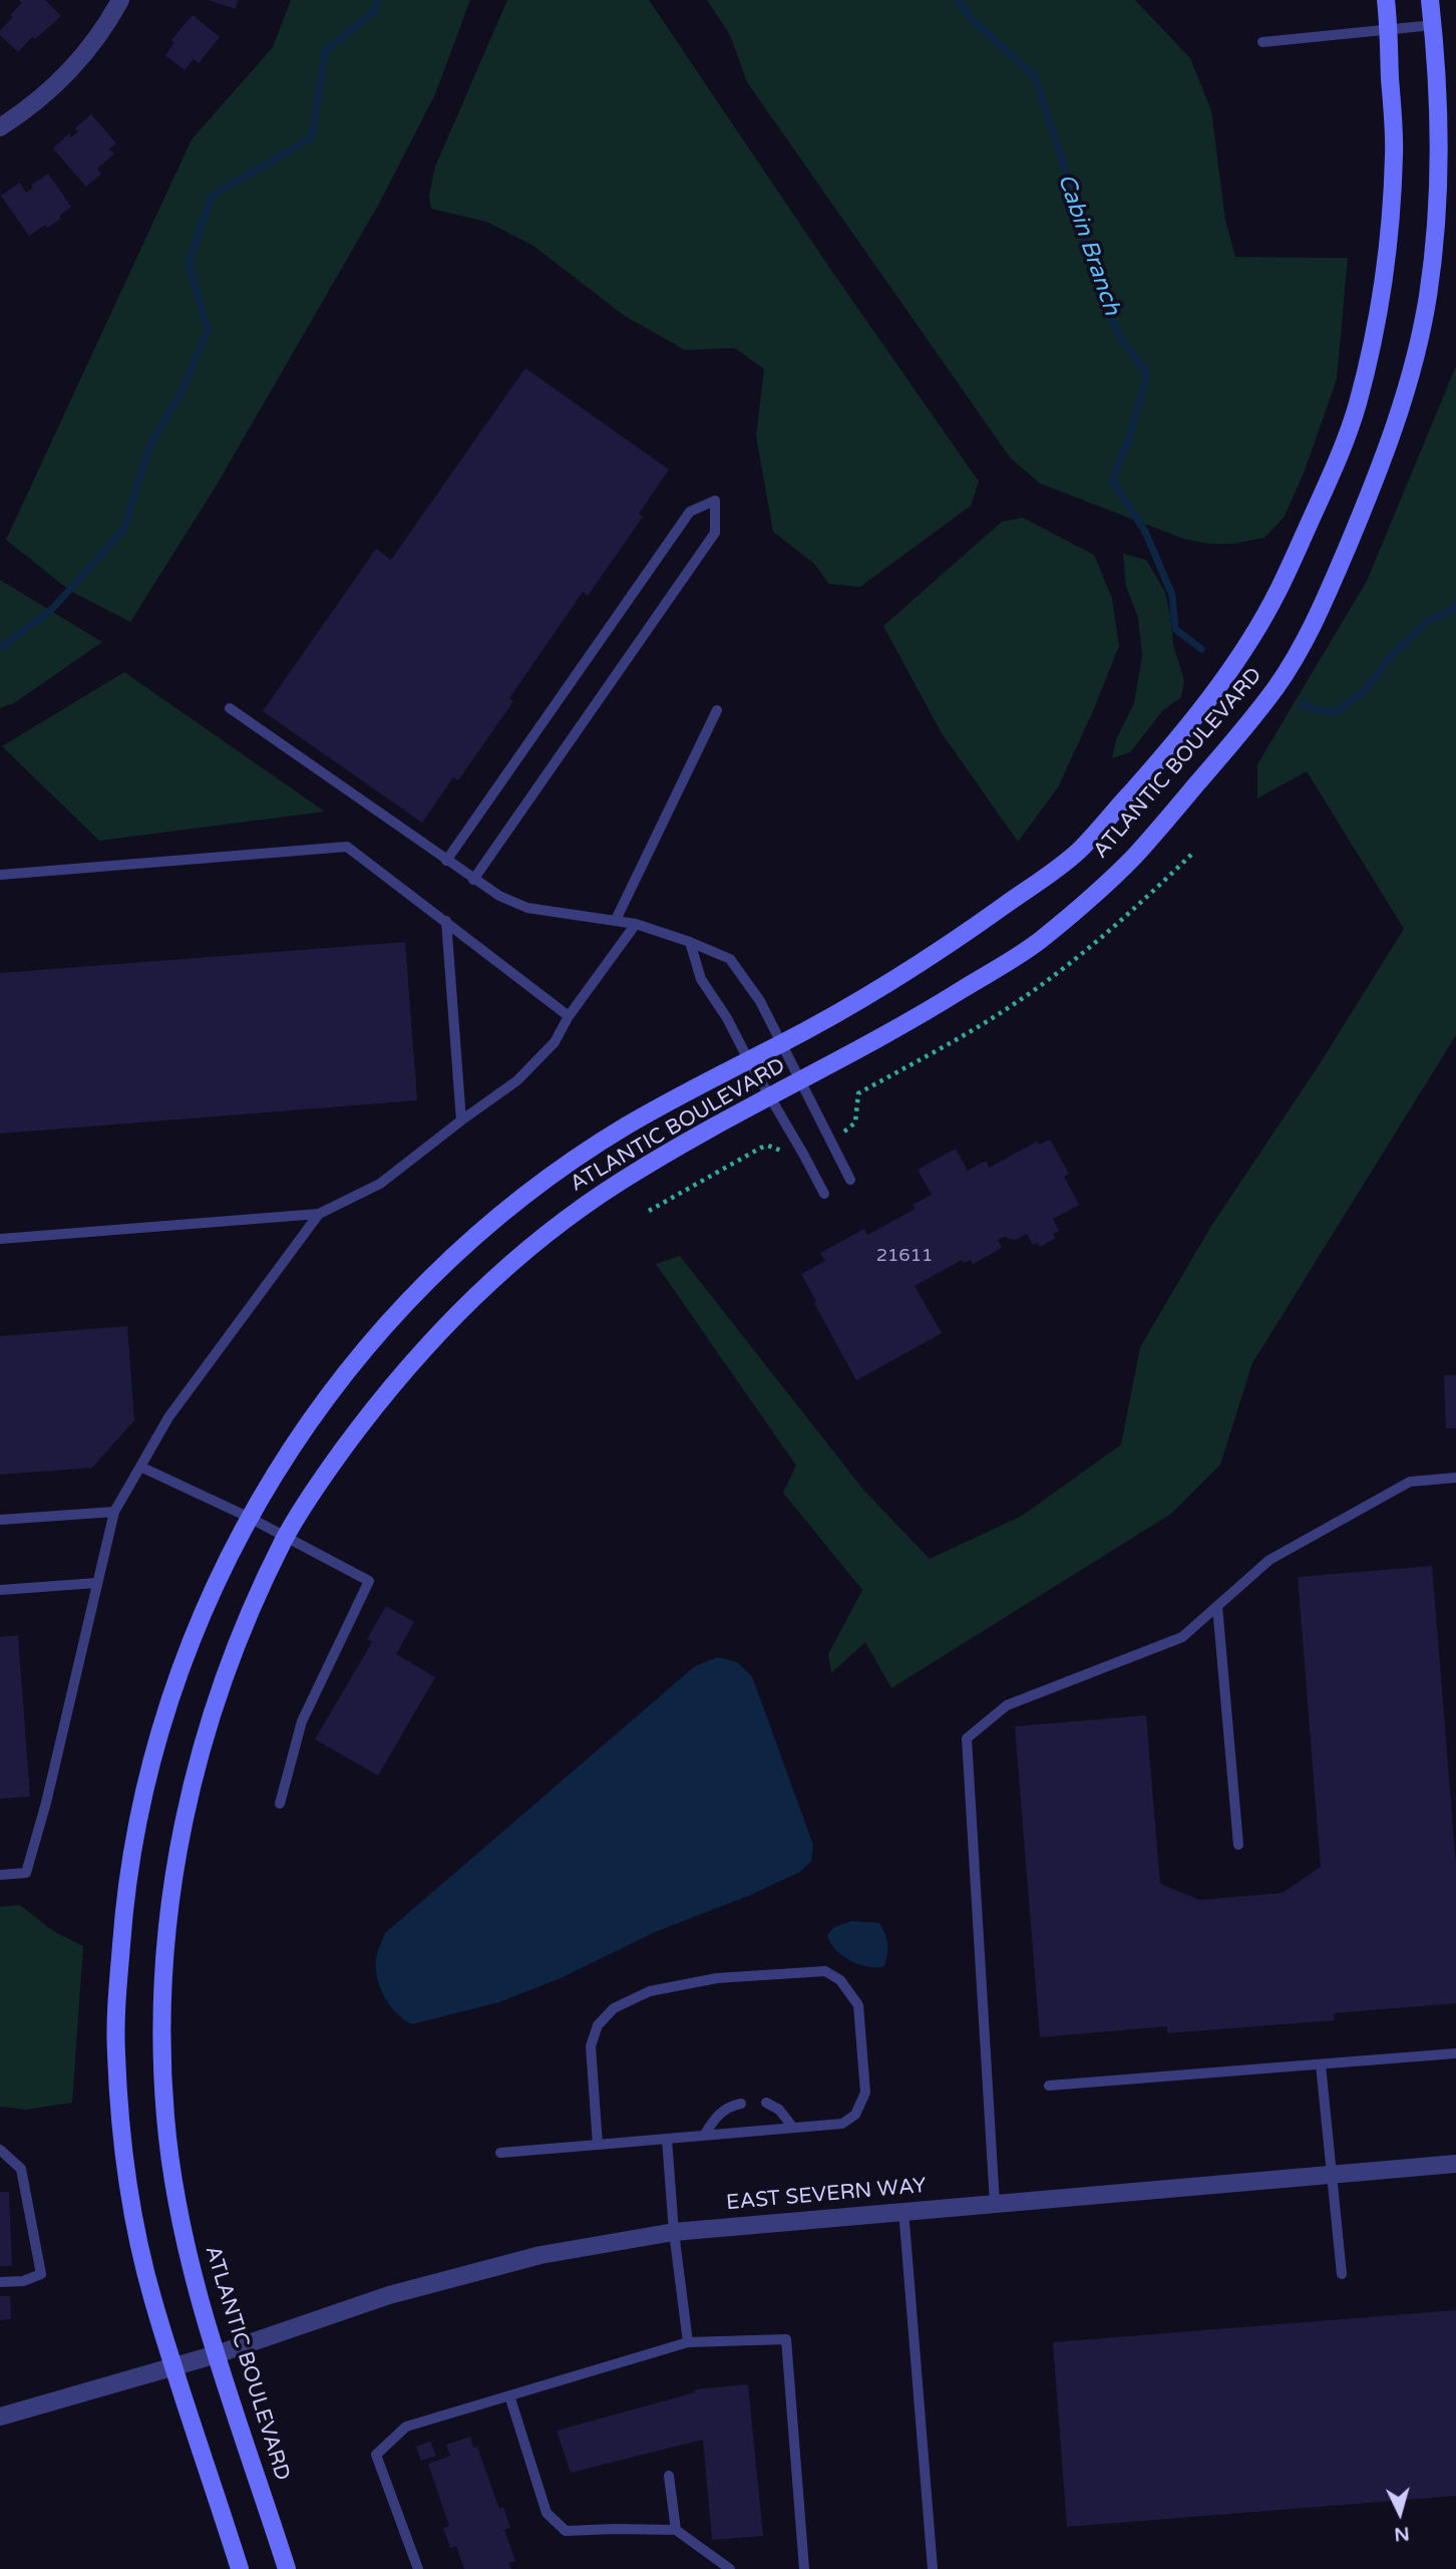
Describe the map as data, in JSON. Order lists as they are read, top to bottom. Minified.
{"streets":{"main road":["ATLANTIC BOULEVARD"],"street":["EAST SEVERN WAY"]},"crossings":[["ATLANTIC BOULEVARD","EAST SEVERN WAY"]],"water":["Cabin Branch"],"house_numbers":["21611"],"north":"bottom"}
